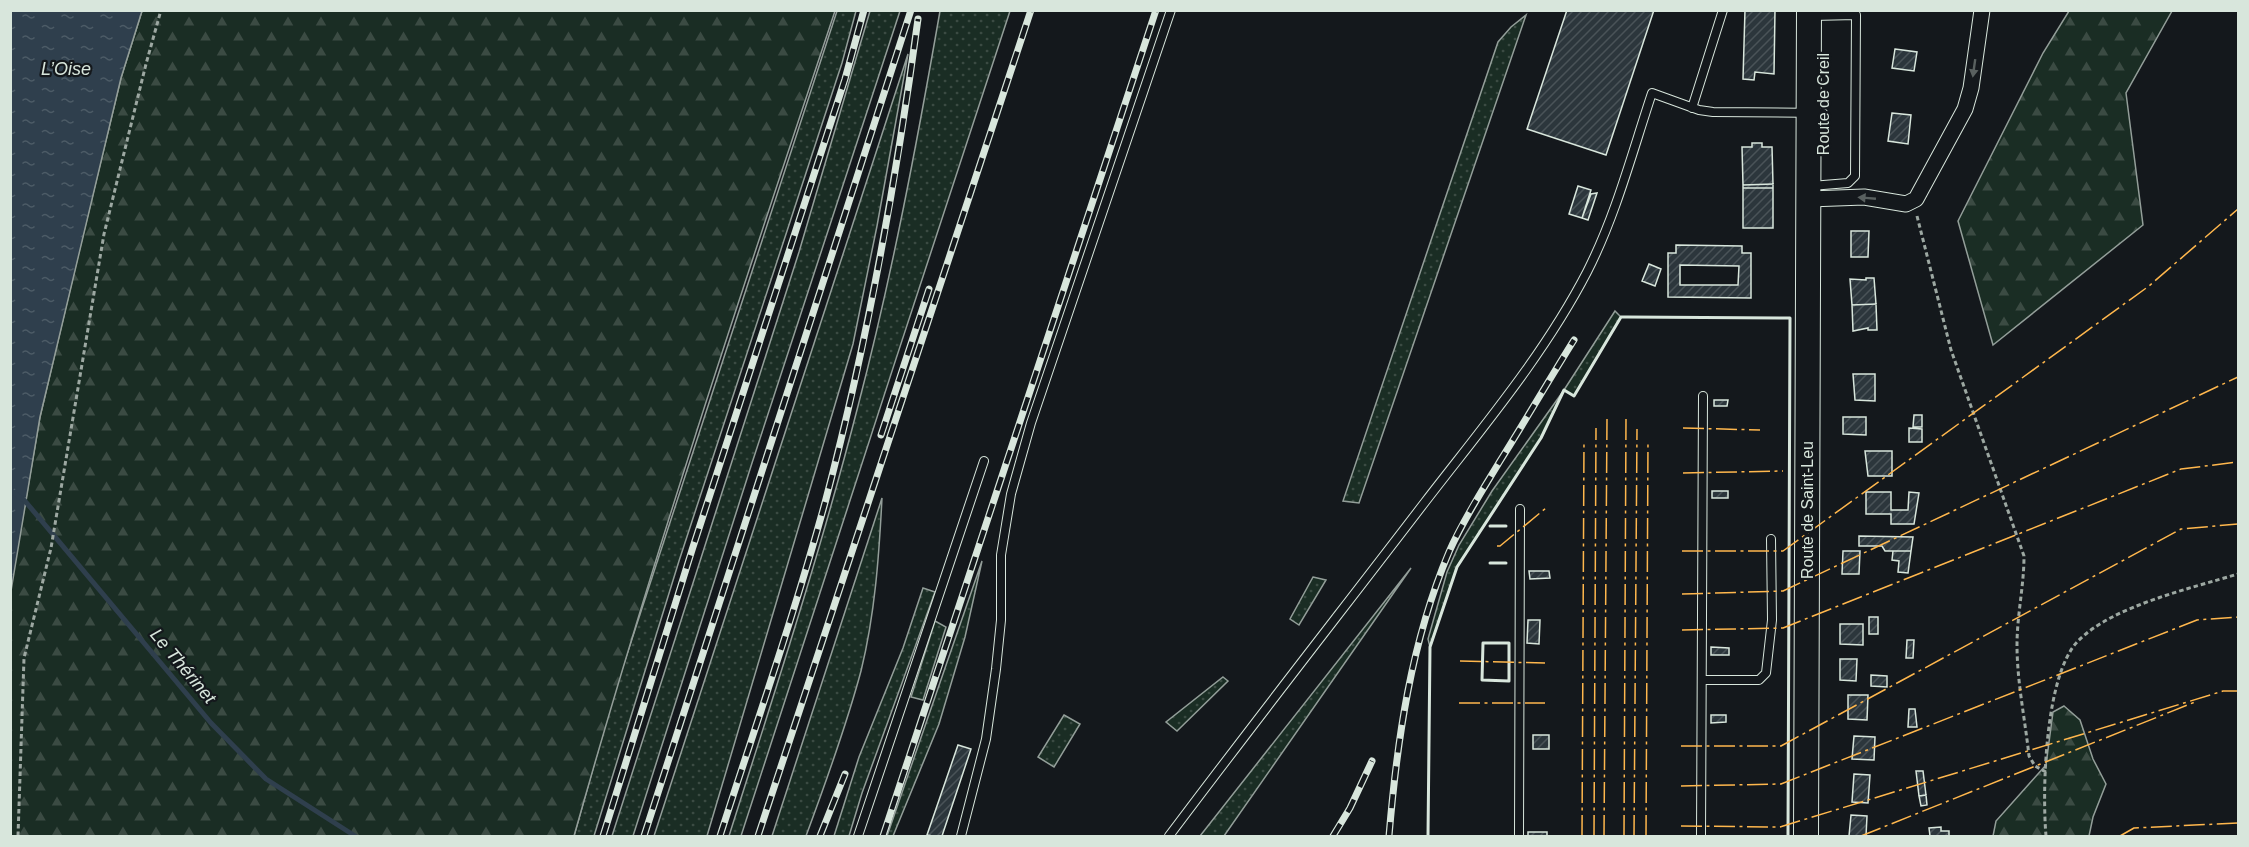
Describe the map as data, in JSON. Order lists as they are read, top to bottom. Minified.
{"streets":{"main road":["Route de Creil","Route de Saint-Leu"]},"crossings":[["Route de Creil","Route de Saint-Leu"]],"water":["L’Oise","Le Thérinet"]}
